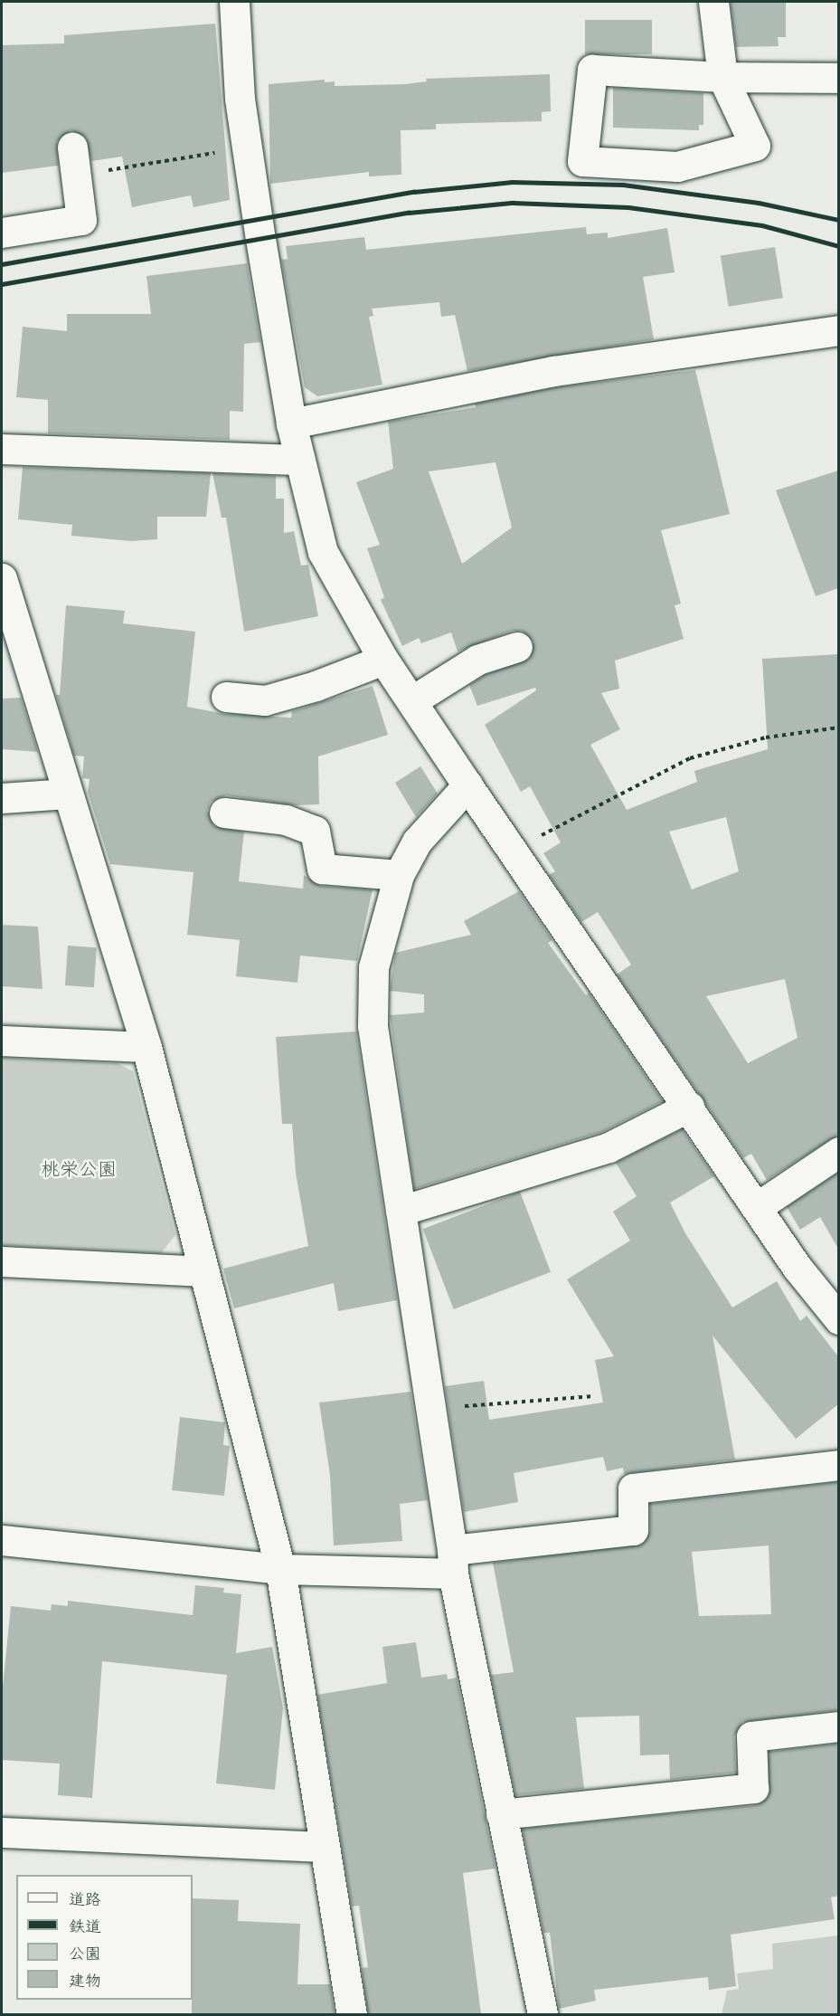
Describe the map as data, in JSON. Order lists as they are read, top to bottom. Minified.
{"parks":["桃栄公園"],"legend":["道路","鉄道","公園","建物"]}
